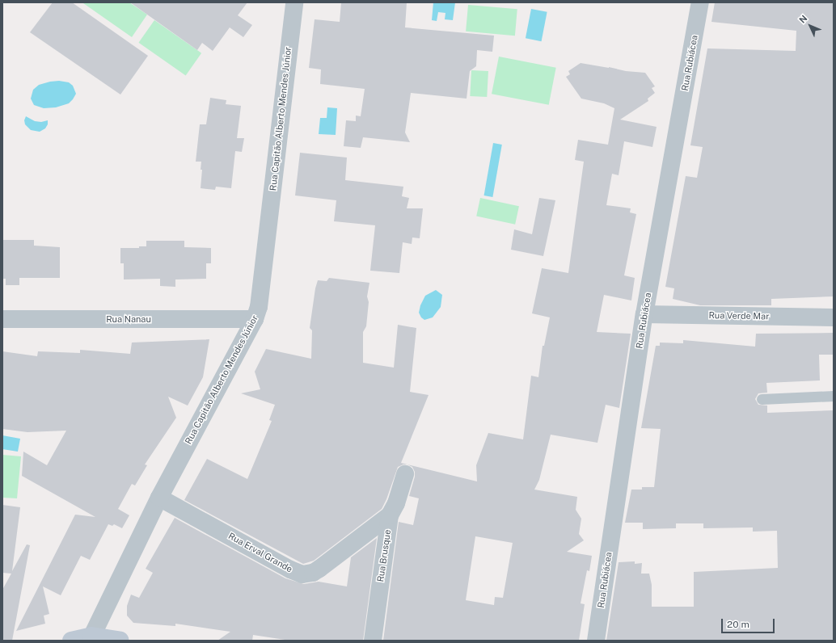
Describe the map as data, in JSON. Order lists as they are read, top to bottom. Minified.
{"streets":{"street":["Rua Rubiácea","Rua Capitão Alberto Mendes Júnior","Rua Verde Mar","Rua Nanau","Rua Erval Grande","Rua Brusque"]},"crossings":[["Rua Rubiácea","Rua Verde Mar"],["Rua Capitão Alberto Mendes Júnior","Rua Nanau"],["Rua Capitão Alberto Mendes Júnior","Rua Erval Grande"],["Rua Erval Grande","Rua Brusque"]],"scale_bar":"20 m","north":"top left"}
